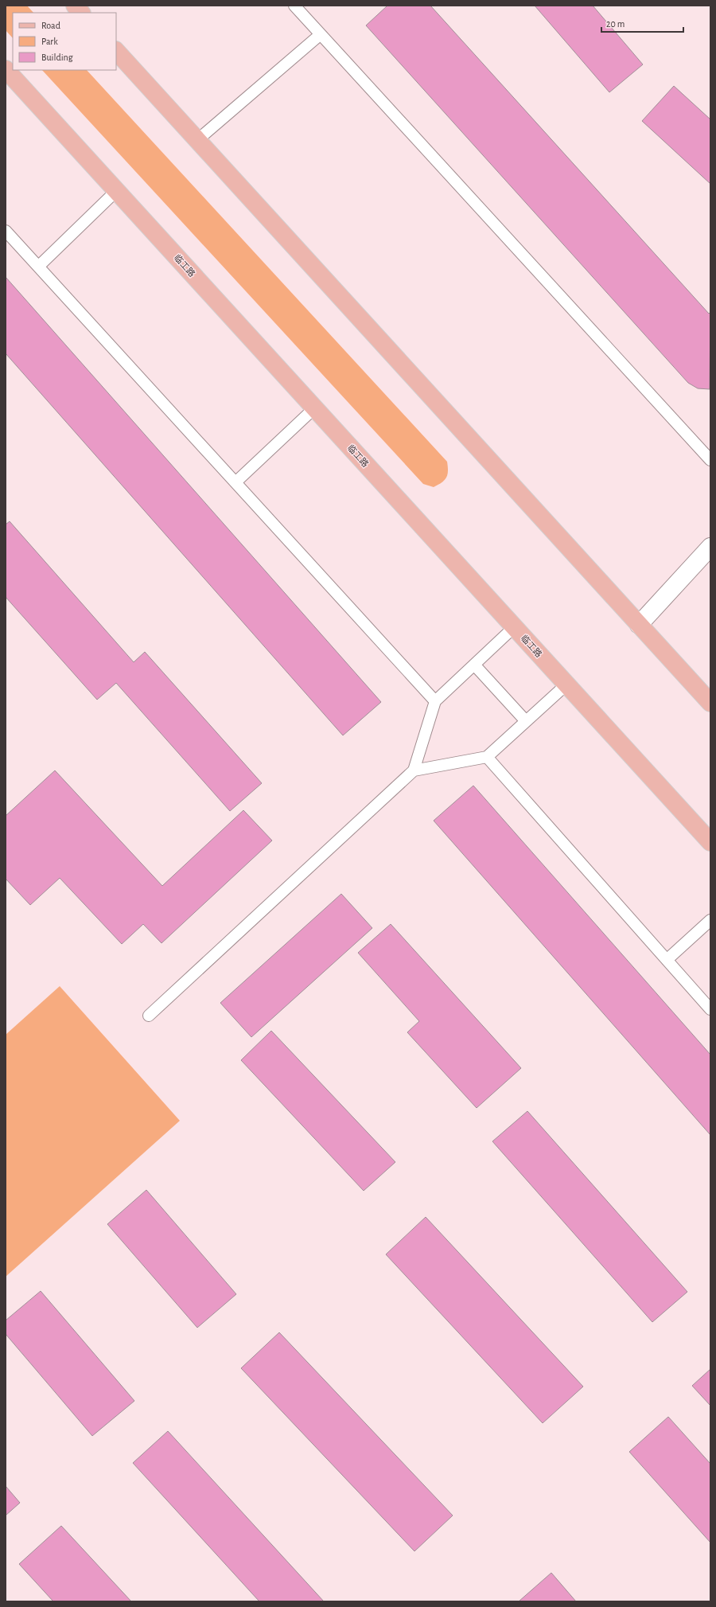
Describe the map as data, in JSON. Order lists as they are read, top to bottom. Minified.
{"streets":{"main road":["临工路"]},"legend":["Road","Park","Building"],"scale_bar":"20 m"}
